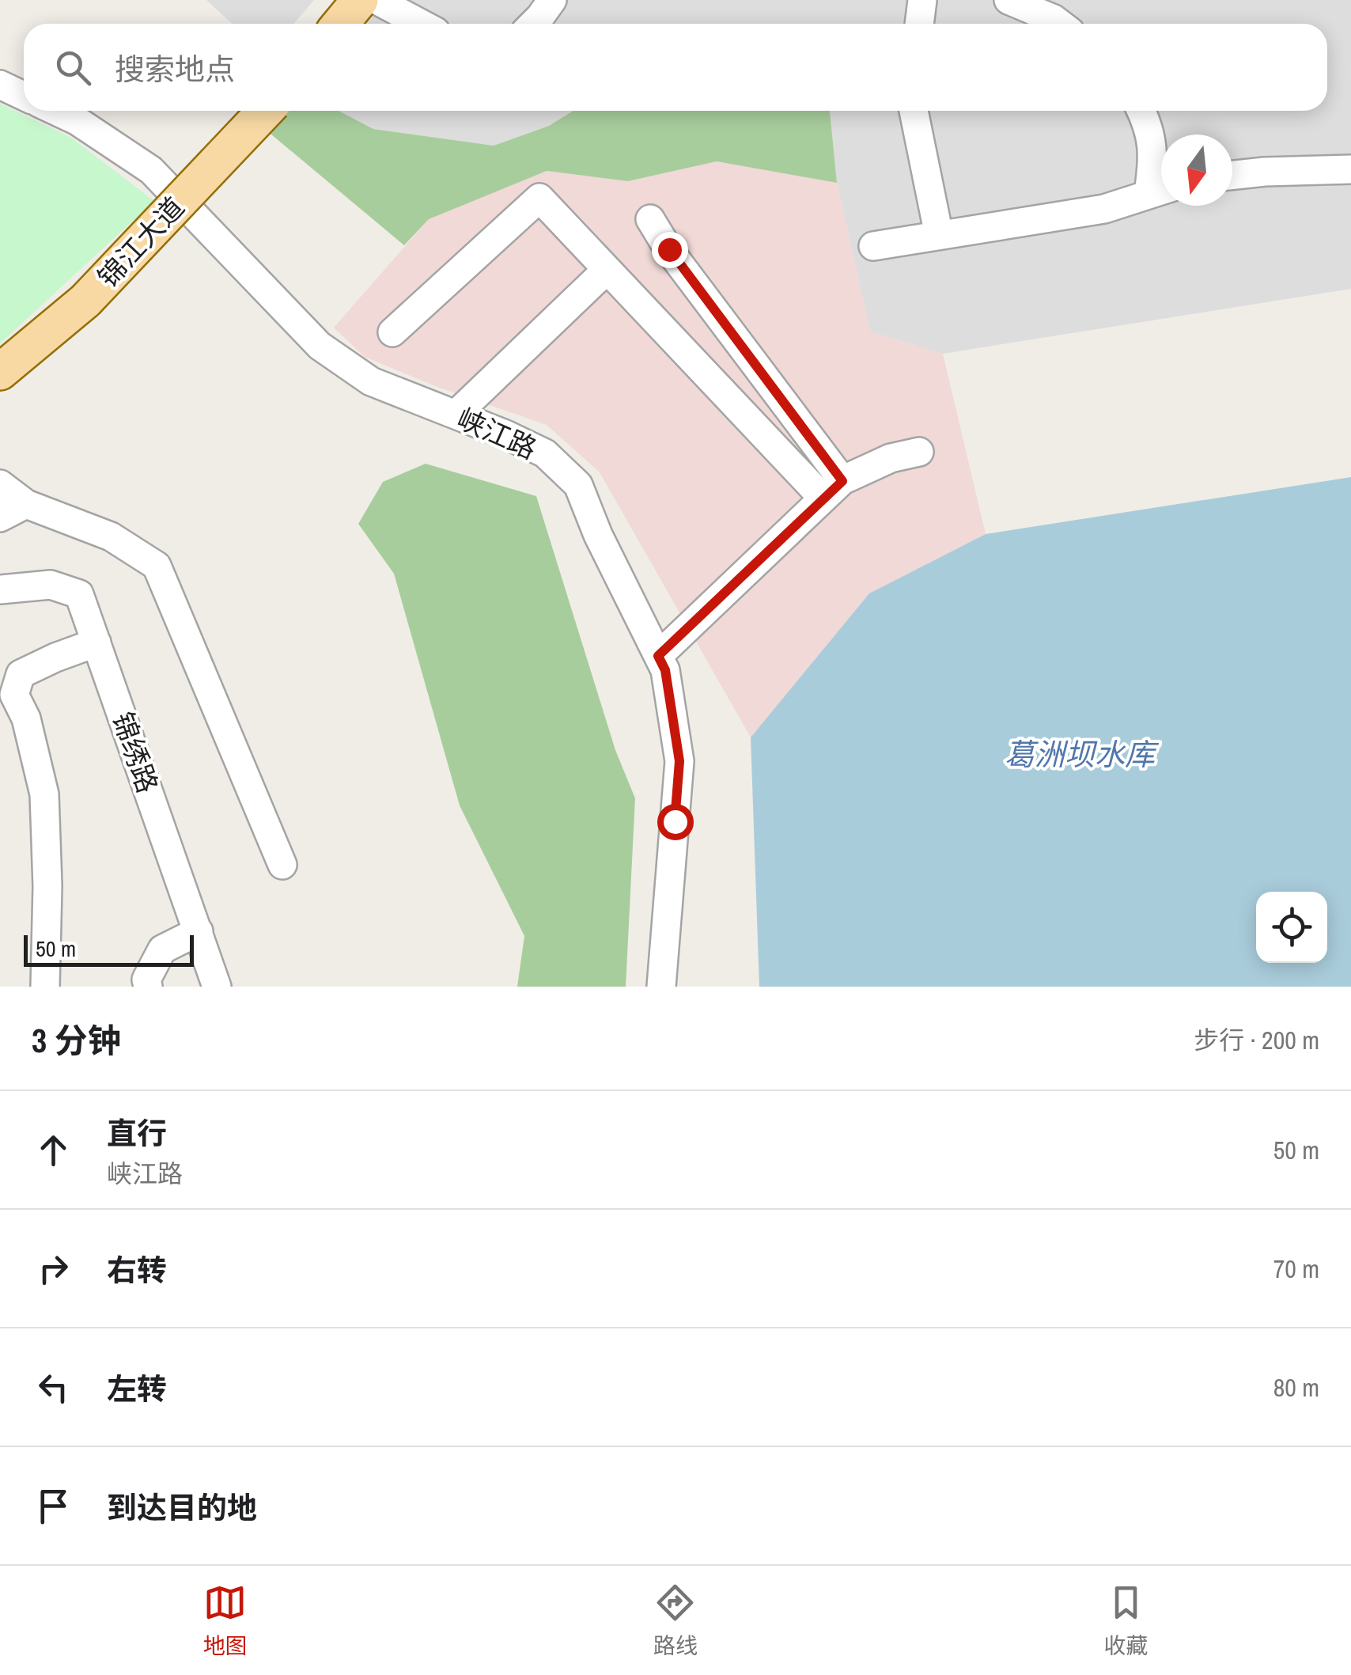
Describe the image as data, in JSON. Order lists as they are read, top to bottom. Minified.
{"streets":{"main road":["锦江大道"],"street":["峡江路","锦绣路"]},"water":["葛洲坝水库"],"scale_bar":"50 m","north":"bottom","page":{"search":"搜索地点","scale":"50 m","heading":["3 分钟","步行 · 200 m"],"list":[["直行","峡江路","50 m"],["右转","70 m"],["左转","80 m"],"到达目的地"],"nav":["地图","路线","收藏"]}}
